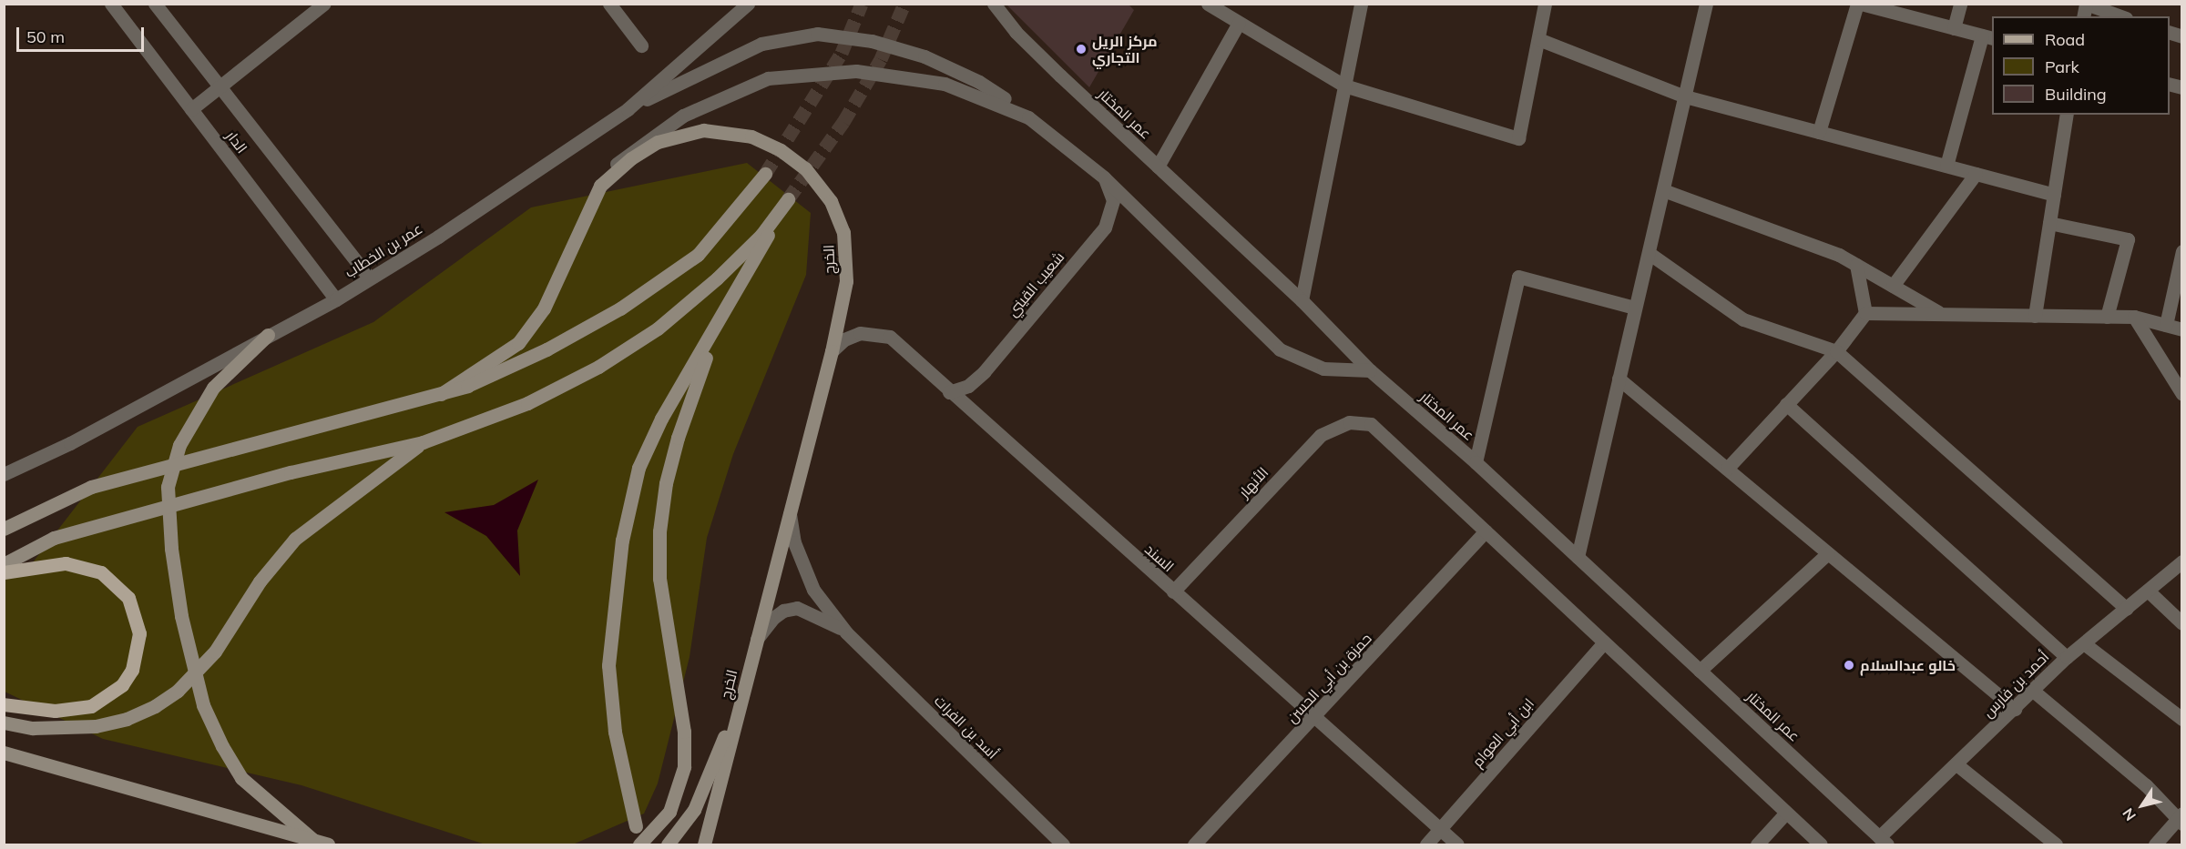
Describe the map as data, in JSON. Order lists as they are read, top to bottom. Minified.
{"streets":{"main road":["الخرج"],"street":["عمر المختار","الدار","عمر بن الخطاب","شعيب القيني","الأنهار","السند","حمزة بن أبي الحسن","أحمد بن فارس","أسد بن الفرات","ابن أبي العوام"]},"crossings":[["عمر المختار","أحمد بن فارس"],["الدار","عمر بن الخطاب"],["الخرج","السند"],["الخرج","أسد بن الفرات"],["شعيب القيني","السند"],["الأنهار","السند"],["الأنهار","حمزة بن أبي الحسن"],["السند","حمزة بن أبي الحسن"],["السند","ابن أبي العوام"]],"places":["مركز الريل التجاري","خالو عبدالسلام"],"legend":["Road","Park","Building"],"scale_bar":"50 m","north":"bottom left"}
